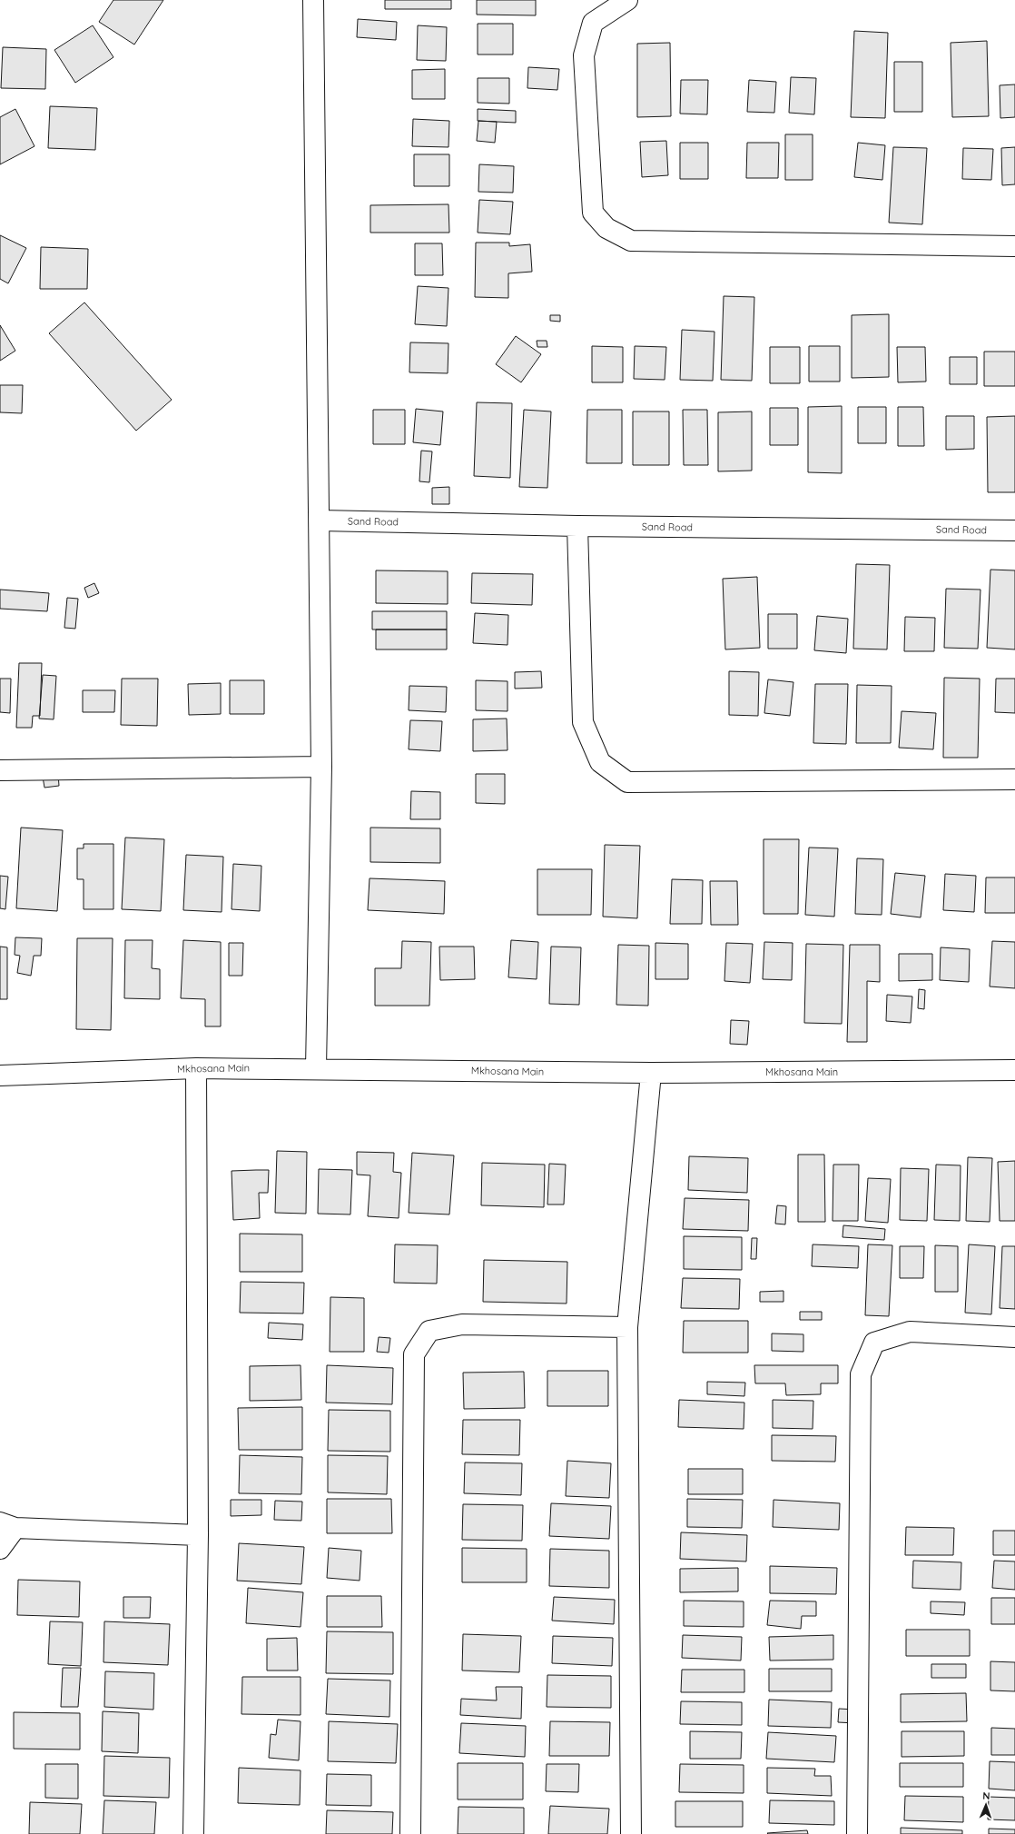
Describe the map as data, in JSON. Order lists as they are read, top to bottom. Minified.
{"streets":{"street":["Sand Road","Mkhosana Main"]},"north":"top"}
